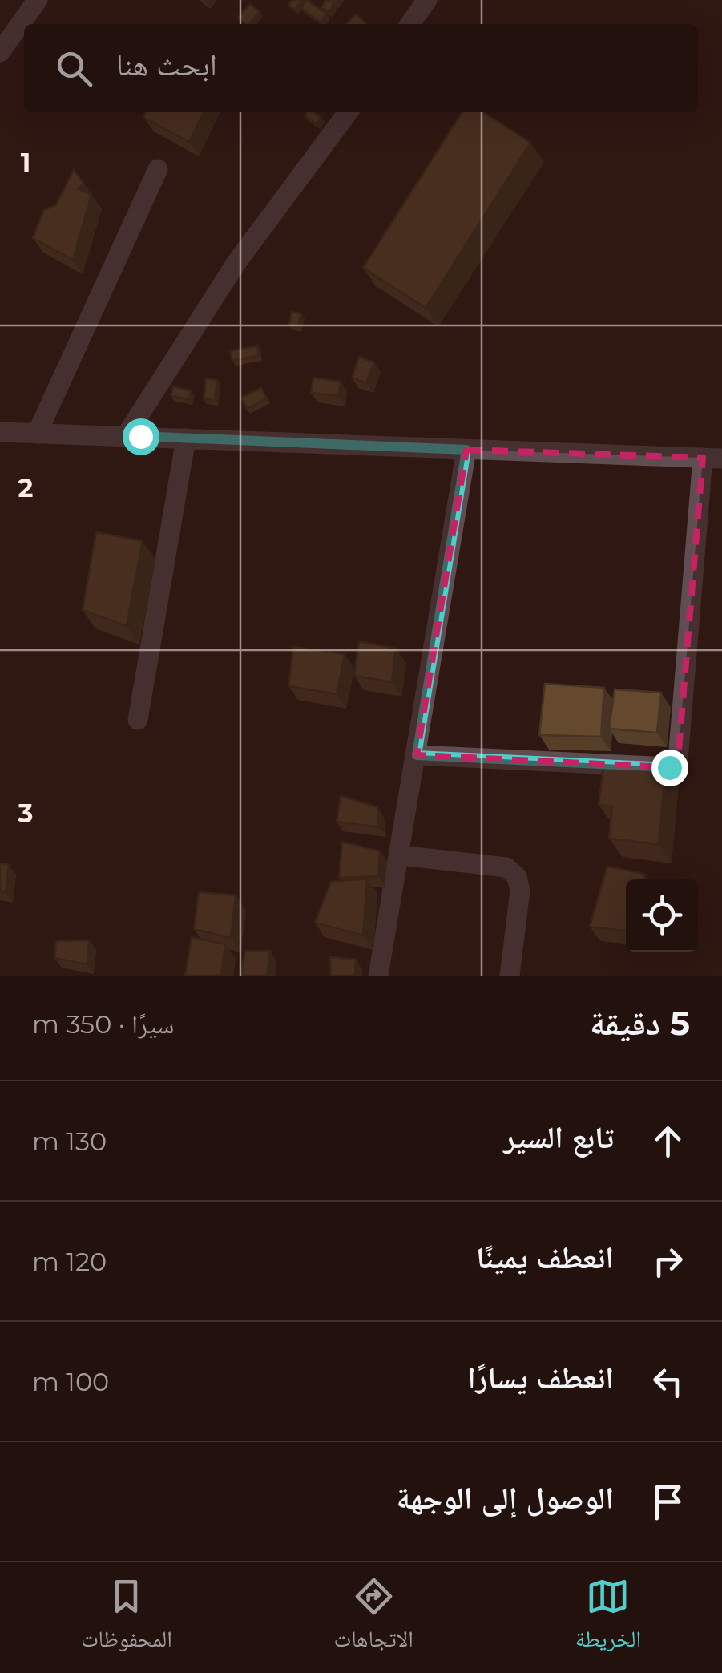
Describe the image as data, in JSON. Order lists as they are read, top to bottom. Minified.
{"page":{"search":"ابحث هنا","heading":["5 دقيقة","سيرًا · 350 m"],"list":[["تابع السير","130 m"],["انعطف يمينًا","120 m"],["انعطف يسارًا","100 m"],"الوصول إلى الوجهة"],"nav":["الخريطة","الاتجاهات","المحفوظات"]},"grid":{"rows":["1","2","3"]}}
